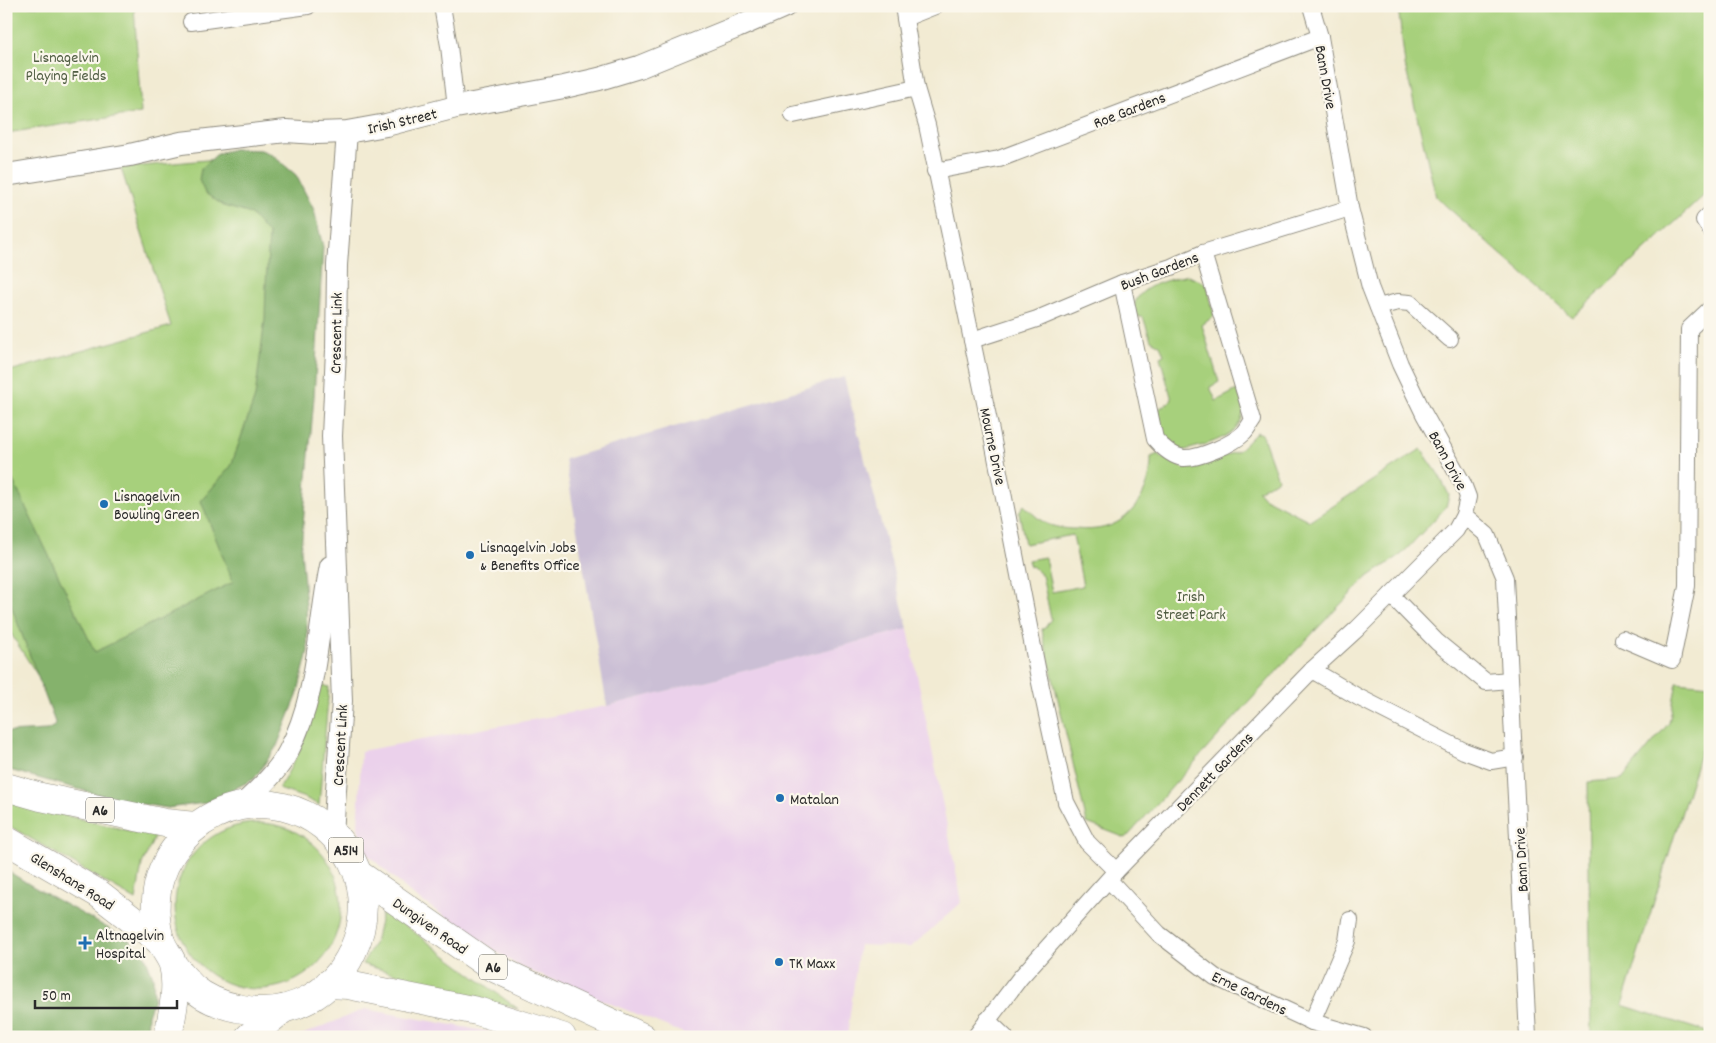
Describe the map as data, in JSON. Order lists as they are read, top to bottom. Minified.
{"streets":{"highway":["A6","A514","Glenshane Road","Dungiven Road"],"main road":["Irish Street"],"street":["Bann Drive","Roe Gardens","Bush Gardens","Crescent Link","Mourne Drive","Dennett Gardens","Erne Gardens"]},"crossings":[["Bann Drive","Roe Gardens"],["Bann Drive","Bush Gardens"],["Bann Drive","Dennett Gardens"],["Roe Gardens","Mourne Drive"],["Irish Street","Crescent Link"],["Bush Gardens","Mourne Drive"],["Crescent Link","A514"],["Mourne Drive","Dennett Gardens"],["Mourne Drive","Erne Gardens"],["Dennett Gardens","Erne Gardens"],["A6","A514"],["A514","Glenshane Road"],["A514","Dungiven Road"]],"parks":["Lisnagelvin Playing Fields","Irish Street Park"],"places":{"other":["Lisnagelvin Bowling Green","Lisnagelvin Jobs & Benefits Office","Matalan","TK Maxx"],"health":["Altnagelvin Hospital"]},"scale_bar":"50 m"}
